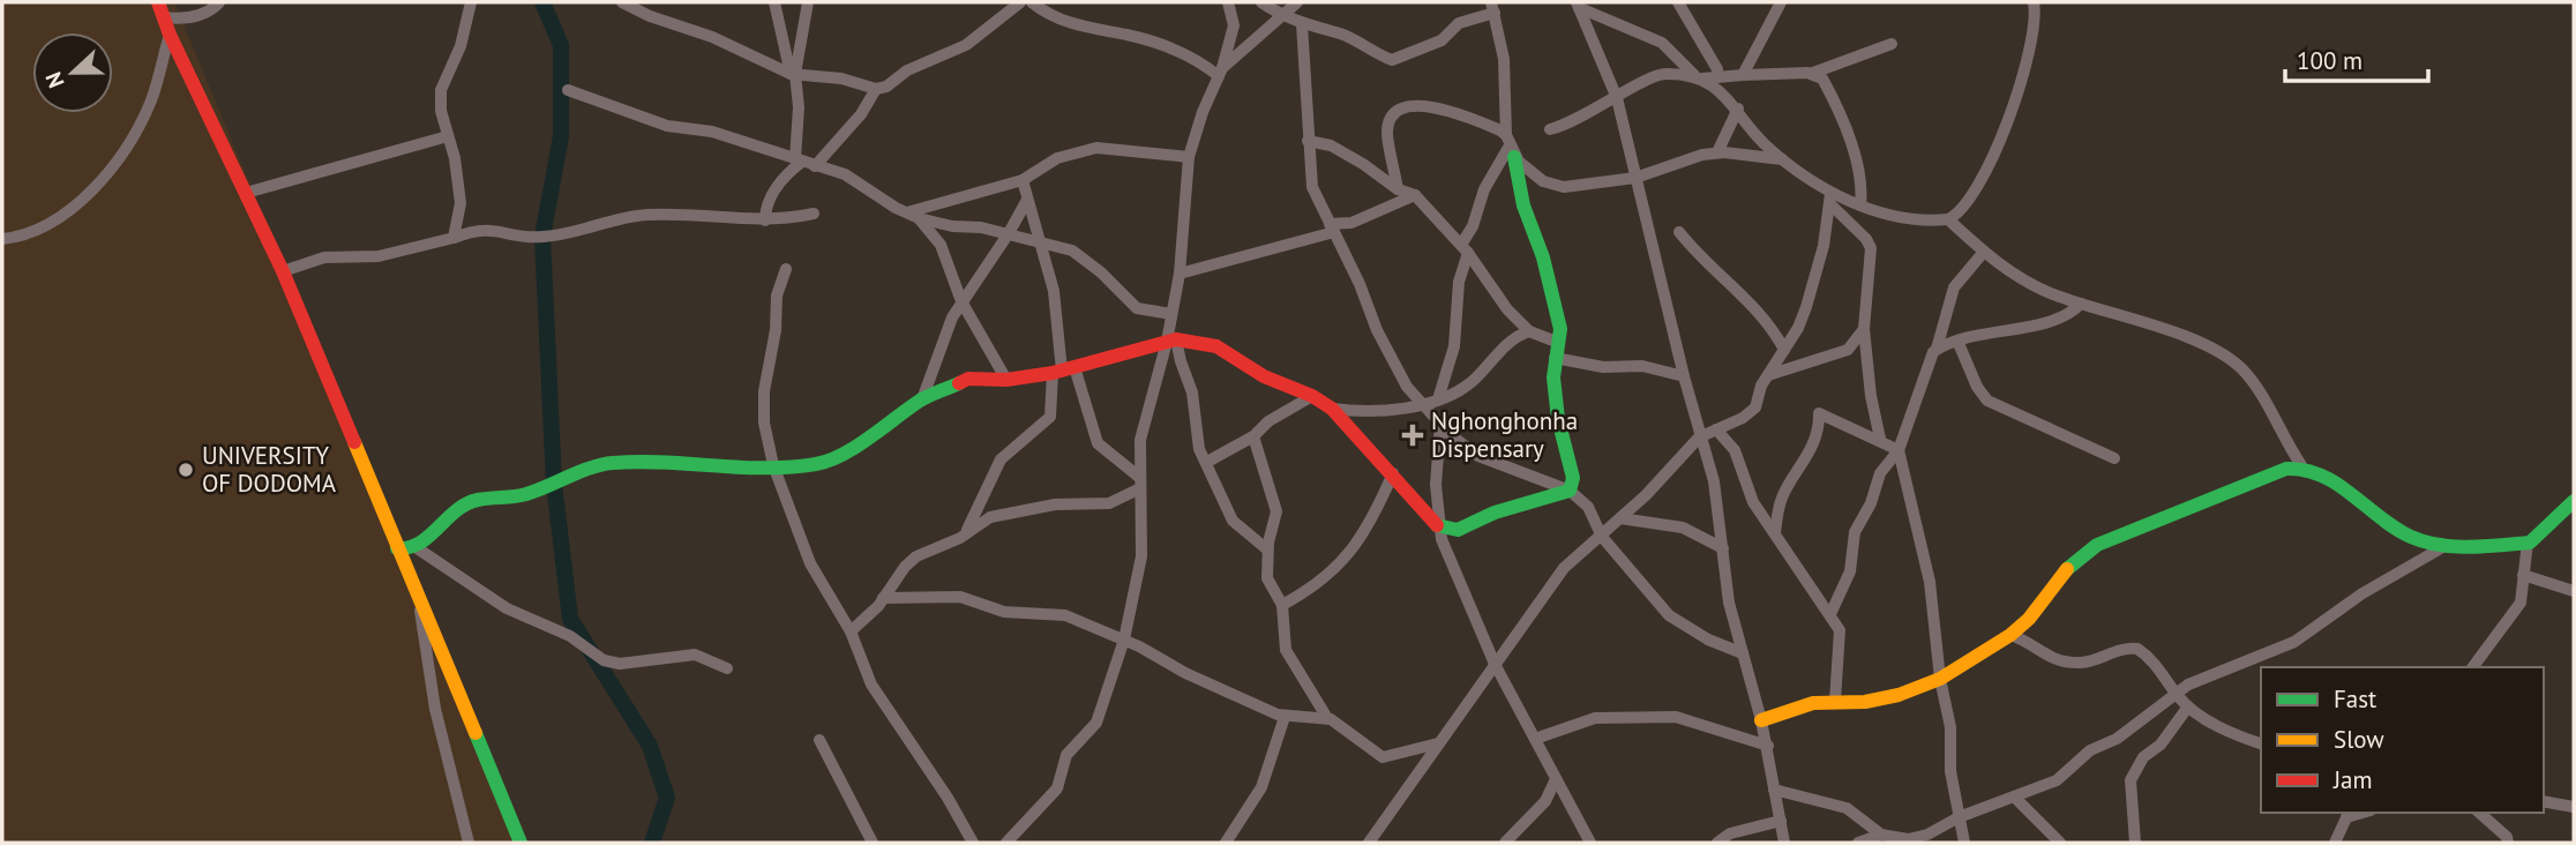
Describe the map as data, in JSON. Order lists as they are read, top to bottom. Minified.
{"places":{"health":["Nghonghonha Dispensary"],"other":["UNIVERSITY OF DODOMA"]},"legend":["Fast","Slow","Jam"],"scale_bar":"100 m","north":"left"}
